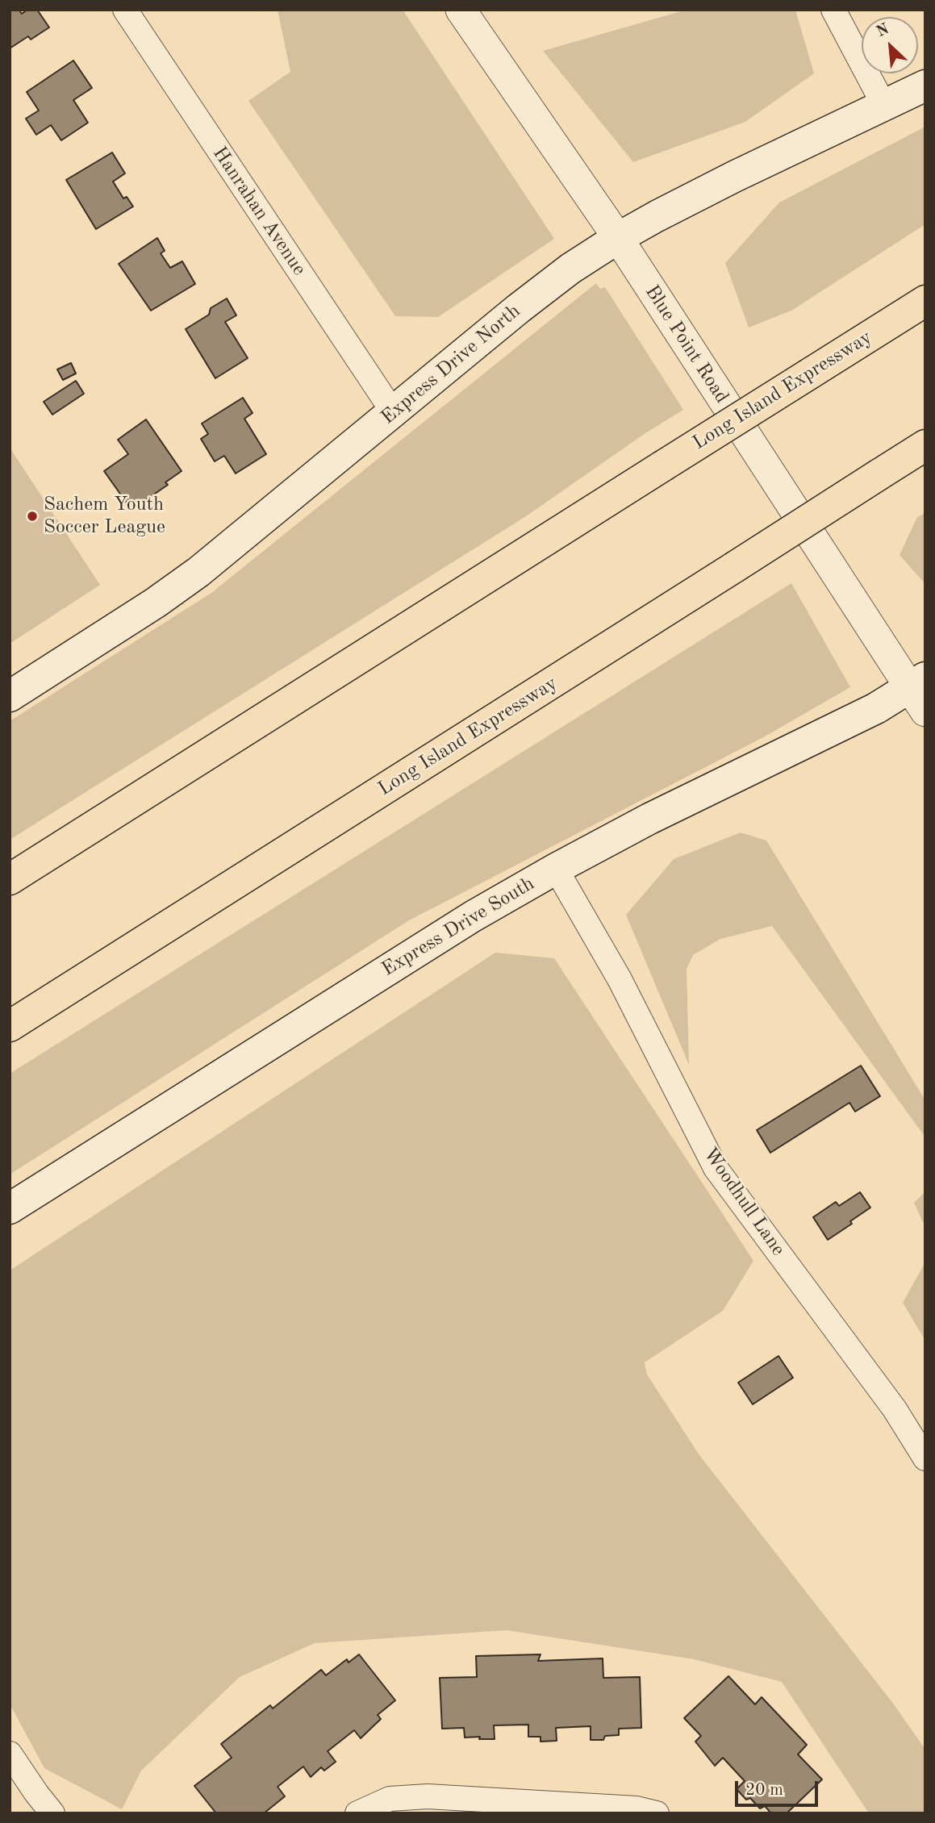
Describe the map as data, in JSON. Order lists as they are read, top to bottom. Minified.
{"streets":{"highway":["Long Island Expressway"],"main road":["Express Drive North","Express Drive South"],"street":["Hanrahan Avenue","Blue Point Road","Woodhull Lane"]},"crossings":[["Hanrahan Avenue","Express Drive North"],["Blue Point Road","Express Drive North"],["Blue Point Road","Express Drive South"],["Express Drive South","Woodhull Lane"]],"places":["Sachem Youth Soccer League"],"scale_bar":"20 m","north":"top left"}
